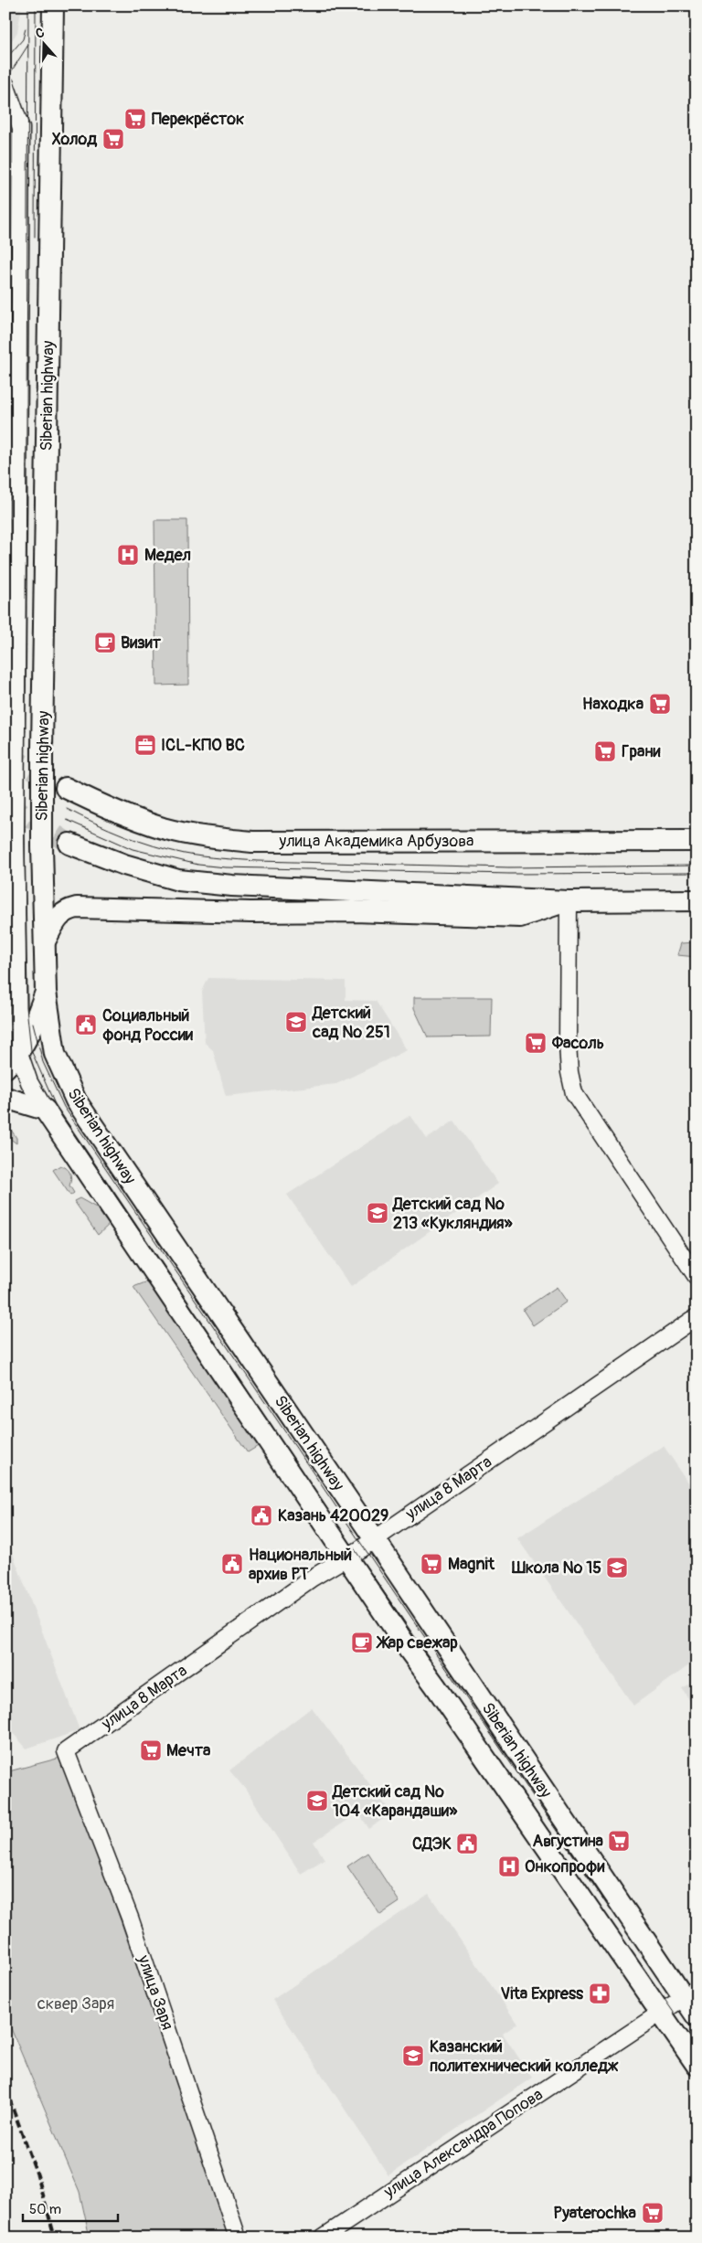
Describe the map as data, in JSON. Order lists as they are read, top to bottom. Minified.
{"streets":{"main road":["Siberian highway","улица Академика Арбузова"],"street":["улица 8 Марта","улица Заря","улица Александра Попова"]},"crossings":[["Siberian highway","улица 8 Марта"],["Siberian highway","улица Александра Попова"],["улица 8 Марта","улица Заря"]],"parks":["сквер Заря"],"places":{"supermarket":["Перекрёсток","Холод","Находка","Грани","Фасоль","Magnit","Мечта","Августина","Pyaterochka"],"hospital":["Медел","Онкопрофи"],"cafe":["Визит","Жар свежар"],"office":["ICL-КПО ВС"],"school or university":["Детский сад № 251","Детский сад № 213 «Кукляндия»","Школа № 15","Детский сад № 104 «Карандаши»","Казанский политехнический колледж"],"public building":["Социальный фонд России","Казань 420029","Национальный архив РТ","СДЭК"],"pharmacy":["Vita Express"]},"scale_bar":"50 m","north":"top"}
